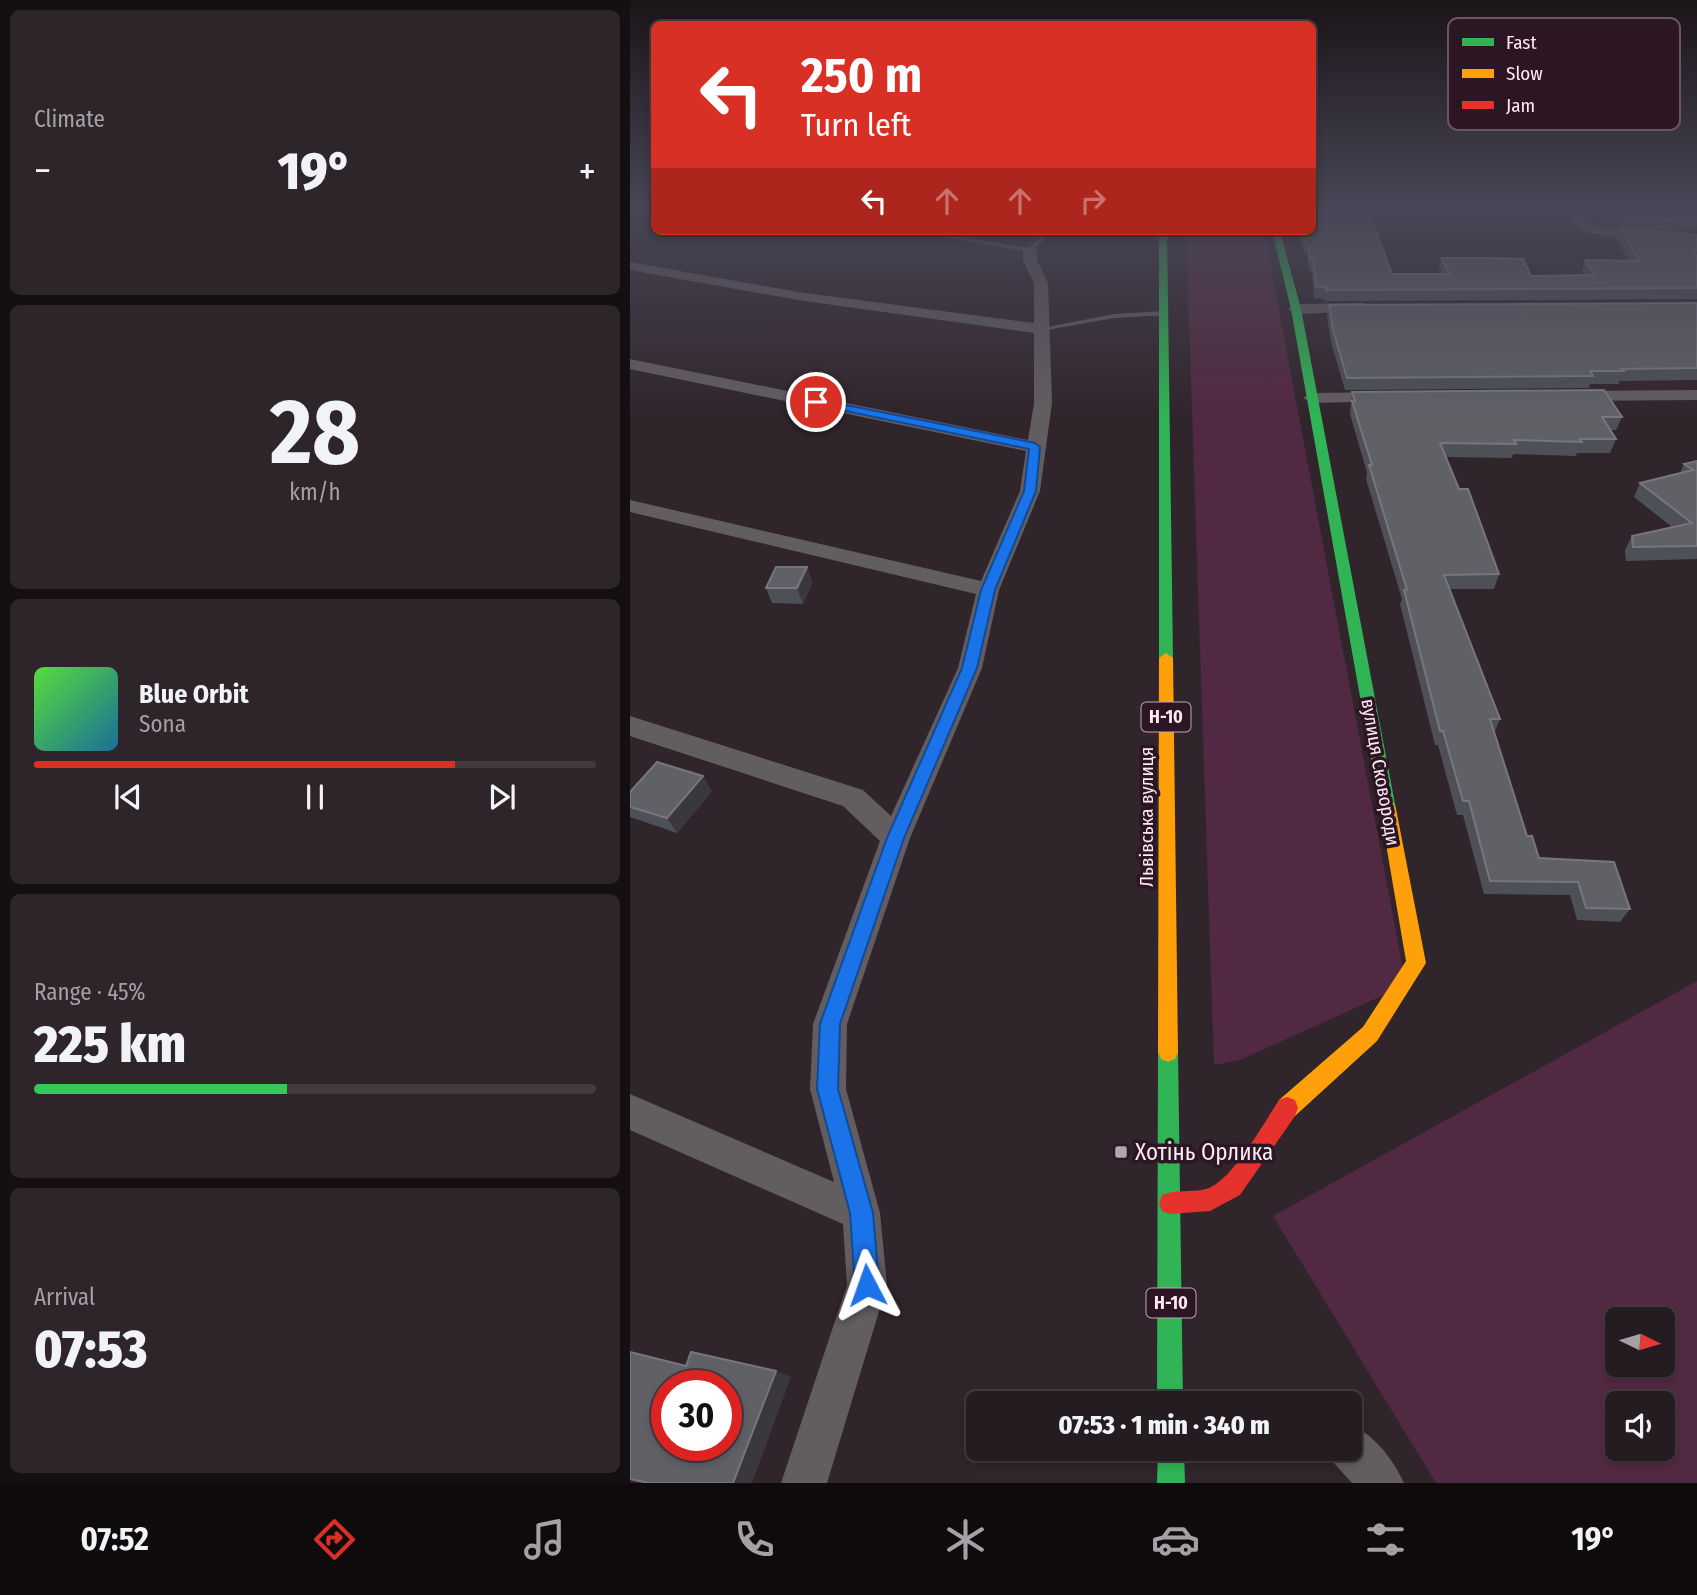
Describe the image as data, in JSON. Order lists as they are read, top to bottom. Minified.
{"streets":{"main road":["Н-10","вулиця Сковороди","Львівська вулиця"]},"crossings":[["вулиця Сковороди","Львівська вулиця"]],"places":{"transit":["Хотінь Орлика"]},"legend":["Fast","Slow","Jam"],"north":"right","page":{"tile":["Climate",["28","km/h"],["Range · 45%","225 km"],["Arrival","07:53"]],"turn":["250 m","Turn left"],"heat":["−","19°","+"],"song":["Blue Orbit","Sona"],"limit":"30","trip":"07:53 · 1 min · 340 m","tabs":["07:52","19°"]}}
